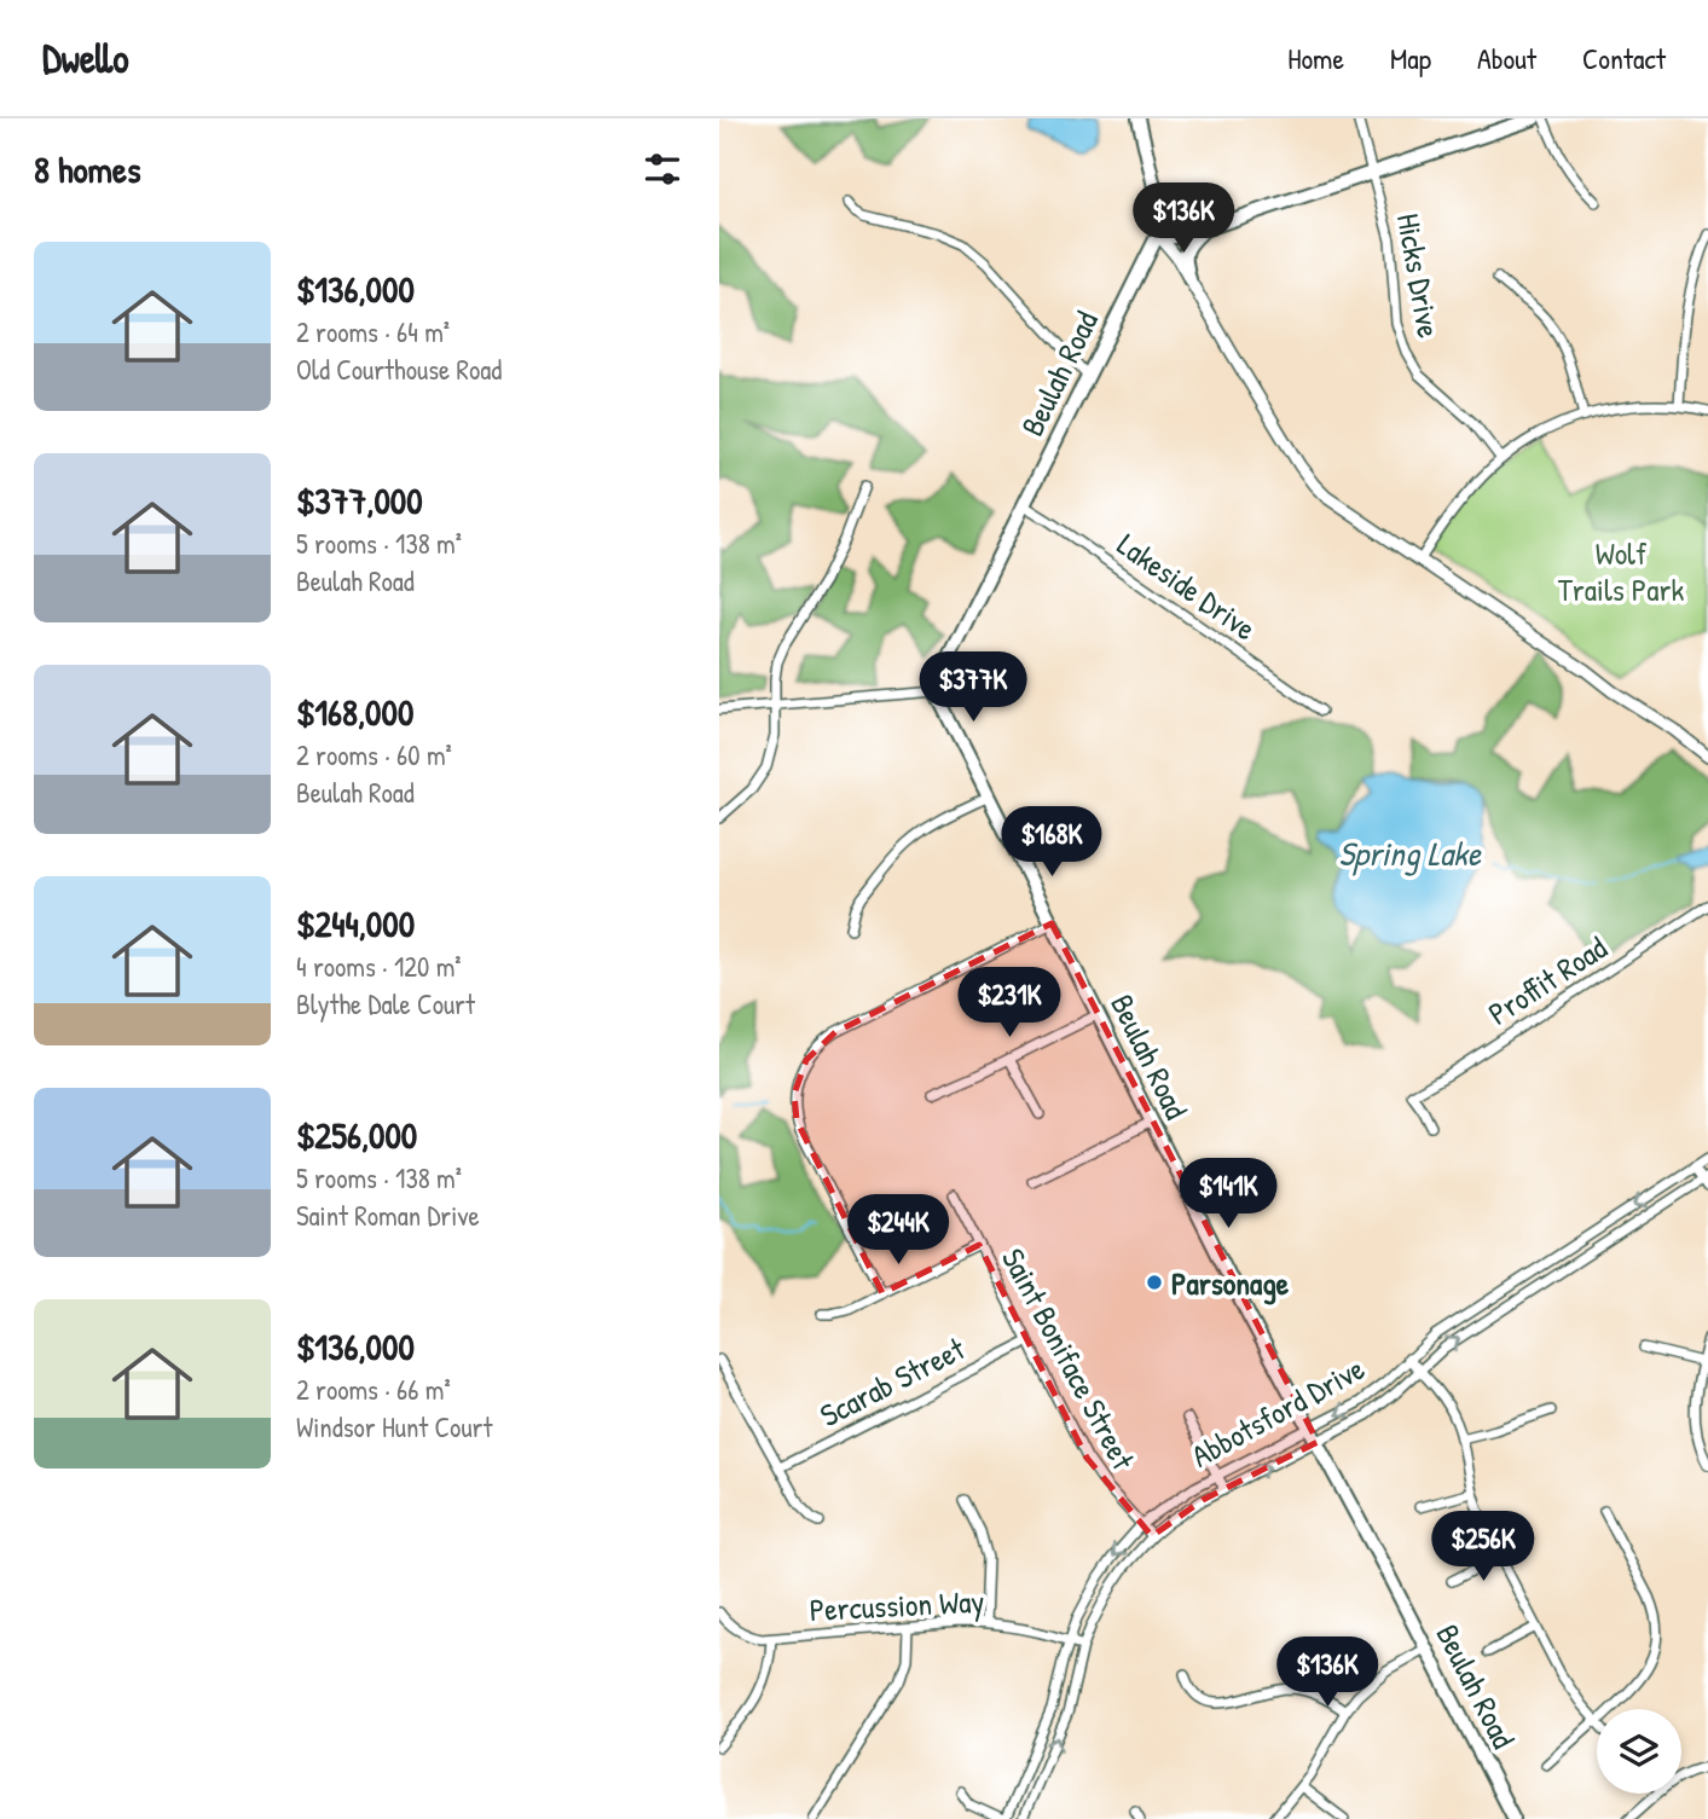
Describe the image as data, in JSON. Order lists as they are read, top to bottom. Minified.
{"streets":{"main road":["Beulah Road"],"street":["Hicks Drive","Lakeside Drive","Proffit Road","Saint Boniface Street","Scarab Street","Abbotsford Drive","Percussion Way"]},"crossings":[["Beulah Road","Lakeside Drive"],["Beulah Road","Abbotsford Drive"],["Saint Boniface Street","Scarab Street"],["Saint Boniface Street","Abbotsford Drive"],["Abbotsford Drive","Percussion Way"]],"water":["Spring Lake"],"parks":["Wolf Trails Park"],"places":["Parsonage"],"page":{"header":"Dwello","nav":["Home","Map","About","Contact"],"heading":"8 homes","price":["$136K","$377K","$168K","$231K","$141K","$244K","$256K","$136K"],"list":[{"name":"$136,000","note":"2 rooms · 64 m² · Old Courthouse Road"},{"name":"$377,000","note":"5 rooms · 138 m² · Beulah Road"},{"name":"$168,000","note":"2 rooms · 60 m² · Beulah Road"},{"name":"$244,000","note":"4 rooms · 120 m² · Blythe Dale Court"},{"name":"$256,000","note":"5 rooms · 138 m² · Saint Roman Drive"},{"name":"$136,000","note":"2 rooms · 66 m² · Windsor Hunt Court"}]}}
